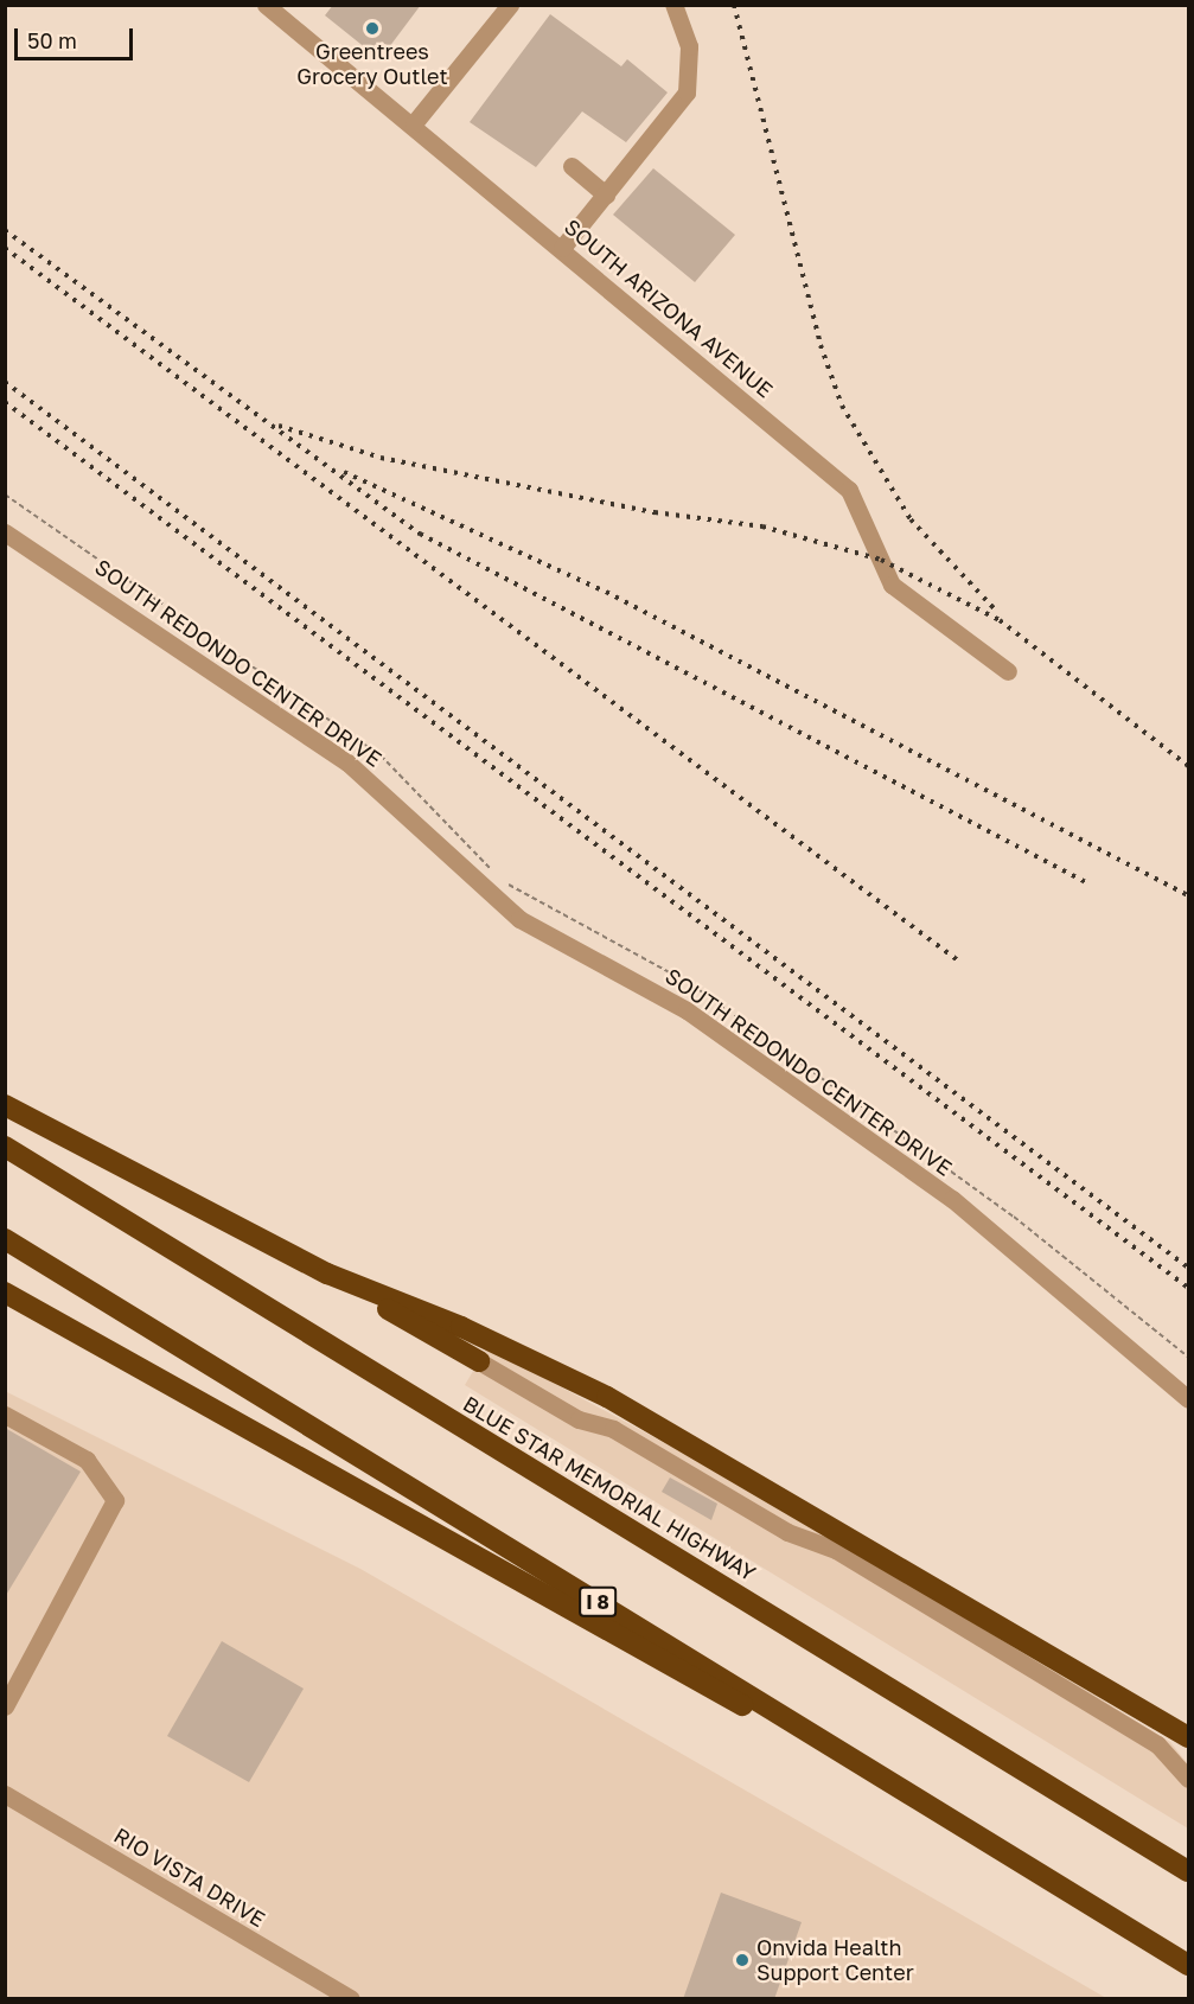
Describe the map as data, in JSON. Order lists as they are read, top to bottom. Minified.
{"streets":{"highway":["BLUE STAR MEMORIAL HIGHWAY","I 8"],"street":["SOUTH ARIZONA AVENUE","SOUTH REDONDO CENTER DRIVE","RIO VISTA DRIVE"]},"places":["Greentrees Grocery Outlet","Onvida Health Support Center"],"scale_bar":"50 m"}
